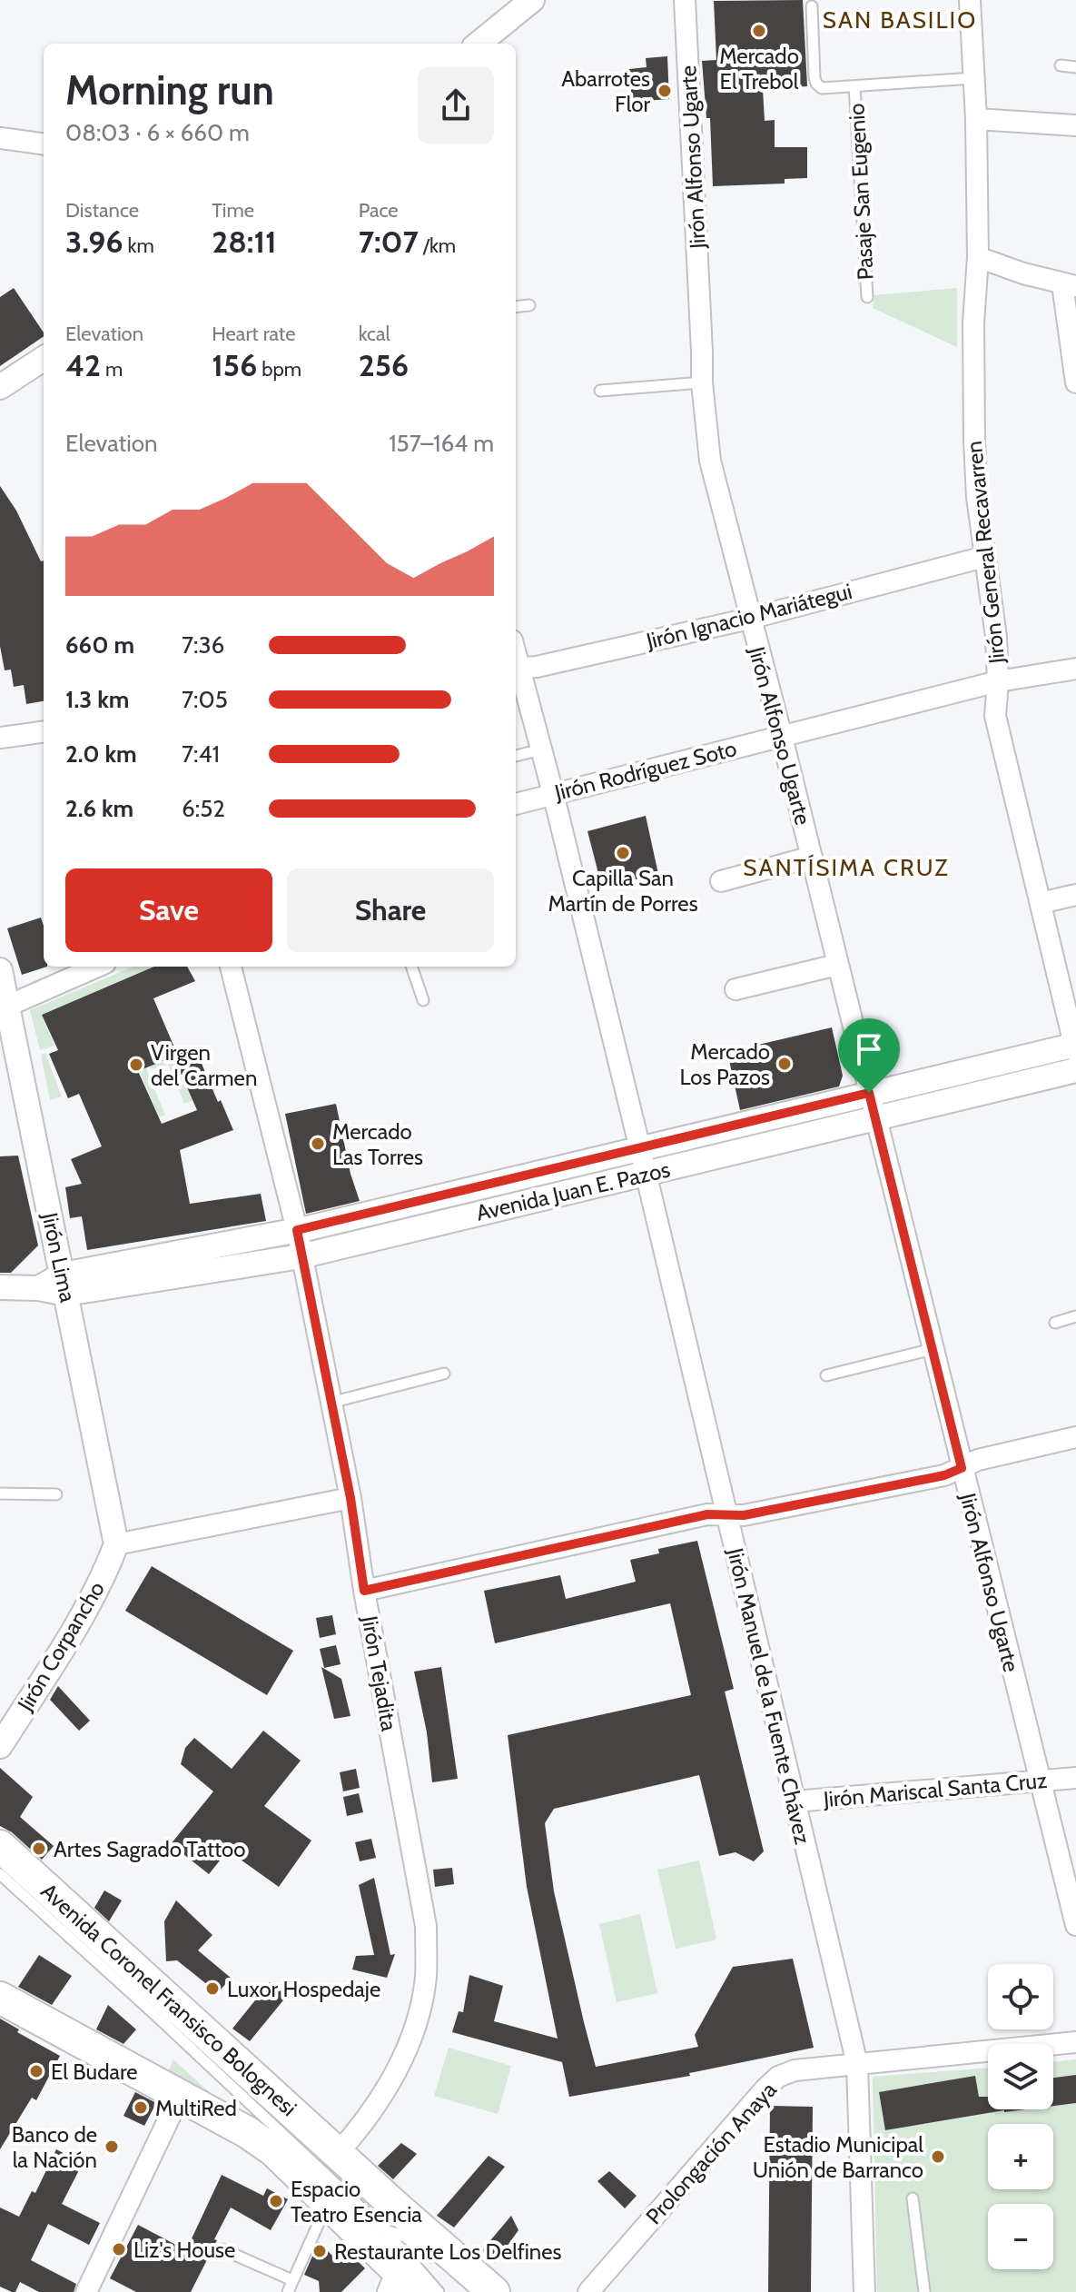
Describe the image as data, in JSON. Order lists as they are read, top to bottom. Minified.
{"streets":{"main road":["Avenida Coronel Fransisco Bolognesi"],"street":["Jirón Alfonso Ugarte","Jirón General Recavarren","Jirón Ignacio Mariátegui","Jirón Rodríguez Soto","Avenida Juan E. Pazos","Jirón Lima","Jirón Corpancho","Jirón Tejadita","Jirón Manuel de la Fuente Chávez","Jirón Mariscal Santa Cruz","Prolongación Anaya"],"lane":["Pasaje San Eugenio"]},"crossings":[["Jirón Alfonso Ugarte","Jirón Ignacio Mariátegui"],["Jirón Alfonso Ugarte","Jirón Rodríguez Soto"],["Jirón Alfonso Ugarte","Avenida Juan E. Pazos"],["Jirón Alfonso Ugarte","Jirón Mariscal Santa Cruz"],["Jirón General Recavarren","Jirón Ignacio Mariátegui"],["Jirón General Recavarren","Jirón Rodríguez Soto"],["Jirón General Recavarren","Avenida Juan E. Pazos"],["Jirón Ignacio Mariátegui","Jirón Manuel de la Fuente Chávez"],["Jirón Rodríguez Soto","Jirón Manuel de la Fuente Chávez"],["Avenida Juan E. Pazos","Jirón Lima"],["Avenida Juan E. Pazos","Jirón Tejadita"],["Avenida Juan E. Pazos","Jirón Manuel de la Fuente Chávez"],["Jirón Lima","Jirón Corpancho"],["Jirón Tejadita","Avenida Coronel Fransisco Bolognesi"],["Jirón Manuel de la Fuente Chávez","Jirón Mariscal Santa Cruz"],["Jirón Manuel de la Fuente Chávez","Prolongación Anaya"]],"districts":["SAN BASILIO","SANTÍSIMA CRUZ"],"places":["Mercado El Trebol","Abarrotes Flor","Capilla San Martín de Porres","Mercado Los Pazos","Virgen del Carmen","Mercado Las Torres","Artes Sagrado Tattoo","Luxor Hospedaje","El Budare","MultiRed","Banco de la Nación","Estadio Municipal Unión de Barranco","Espacio Teatro Esencia","Liz's House","Restaurante Los Delfines"],"page":{"heading":["Morning run","08:03 · 6 × 660 m"],"stats":[["Distance","3.96 km"],["Time","28:11"],["Pace","7:07 /km"],["Elevation","42 m"],["Heart rate","156 bpm"],["kcal","256"]],"chart":["Elevation","157–164 m"],"list":[{"name":"660 m","note":"7:36"},{"name":"1.3 km","note":"7:05"},{"name":"2.0 km","note":"7:41"},{"name":"2.6 km","note":"6:52"}],"buttons":["Save","Share"],"map_buttons":["+","−"]}}
